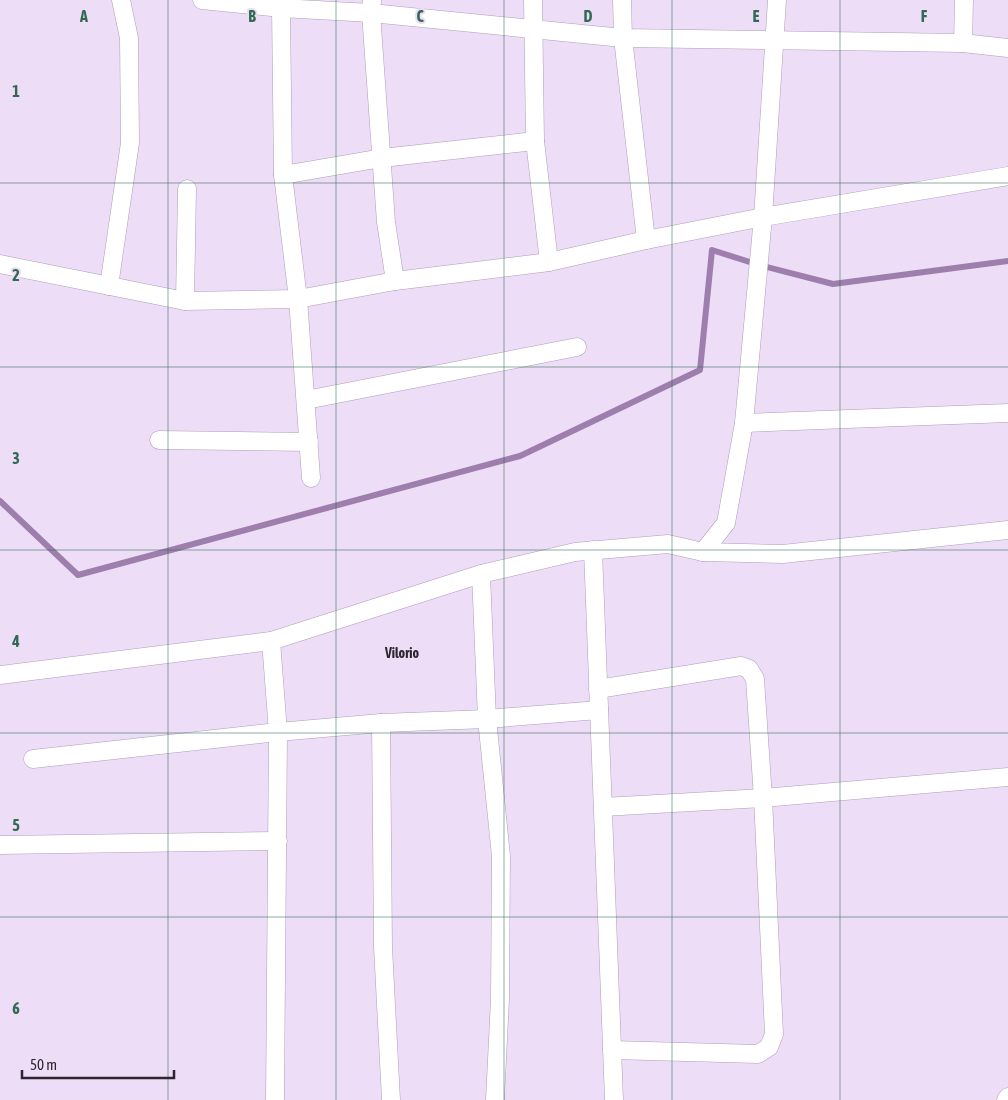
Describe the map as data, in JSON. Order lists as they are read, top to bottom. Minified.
{"districts":["Vilorio"],"scale_bar":"50 m","grid":{"columns":["A","B","C","D","E","F"],"rows":["1","2","3","4","5","6"]}}
